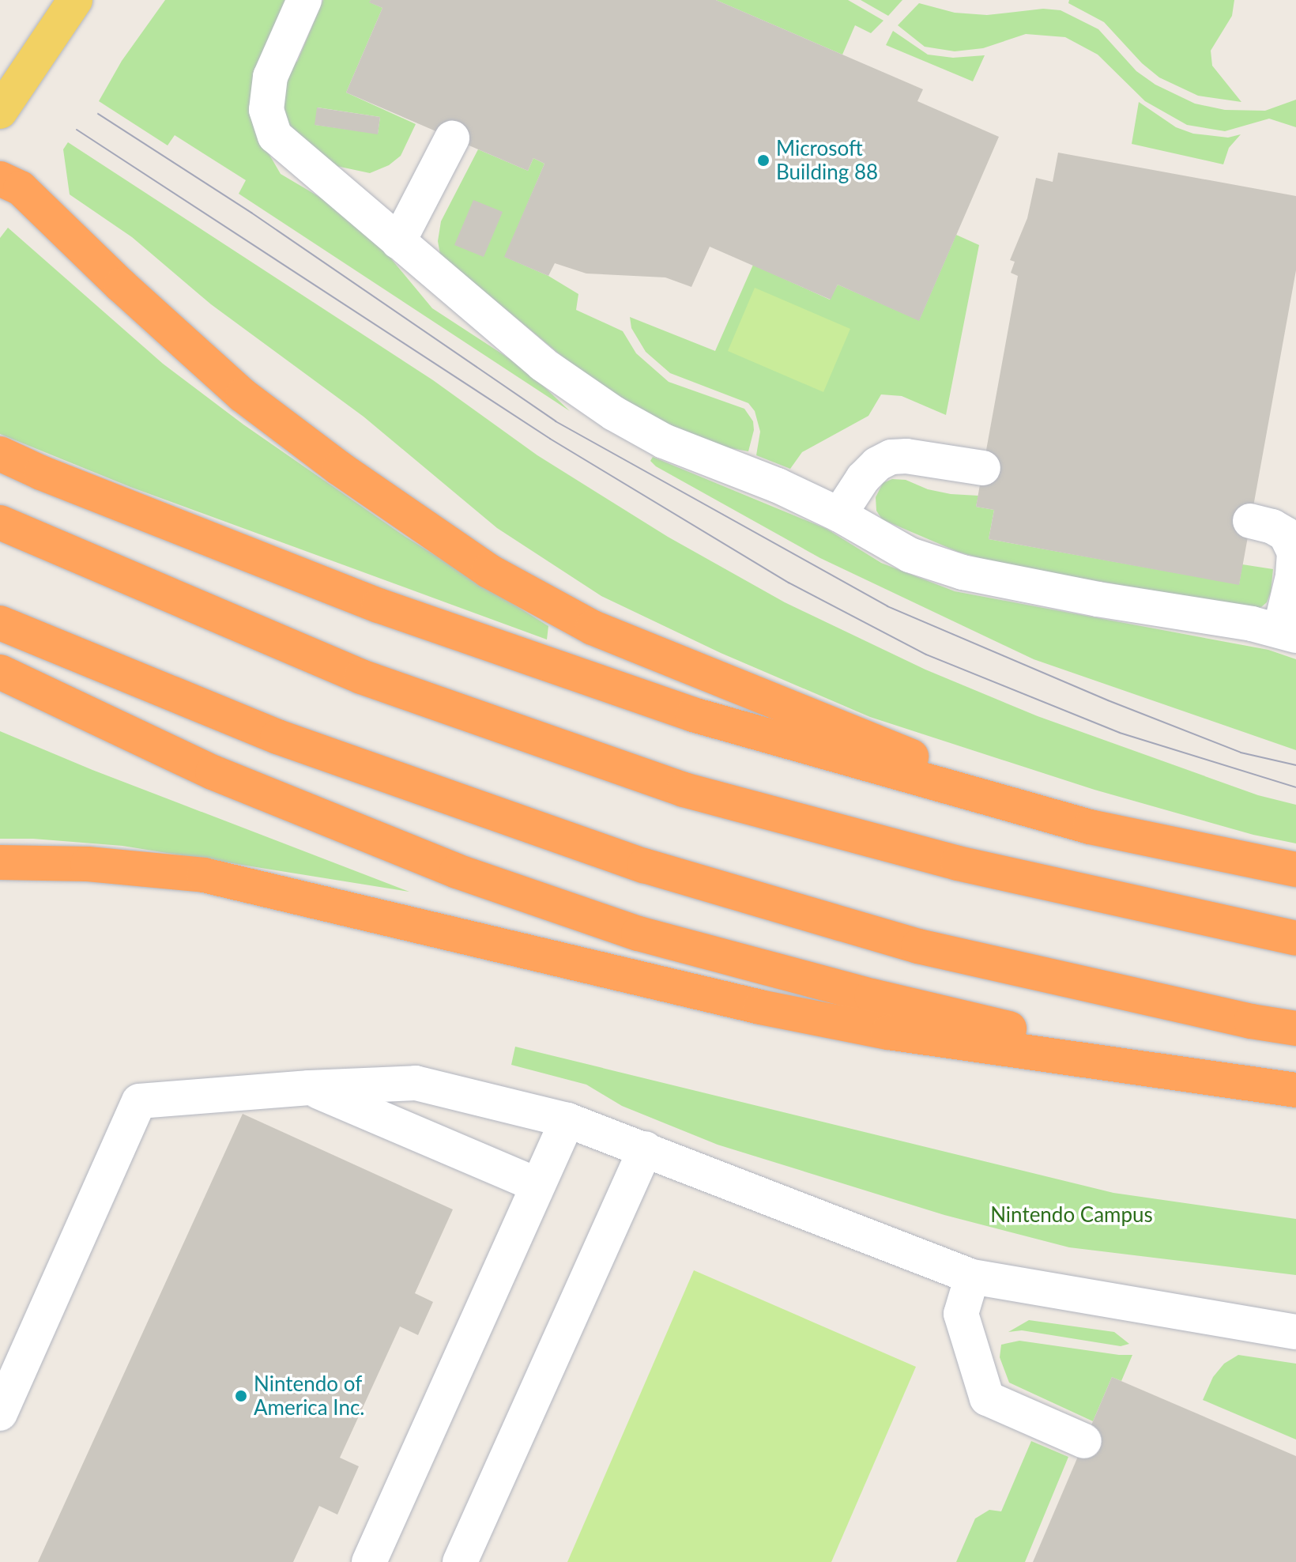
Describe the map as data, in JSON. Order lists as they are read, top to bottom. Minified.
{"parks":["Nintendo Campus"],"places":["Microsoft Building 88","Nintendo of America Inc."]}
